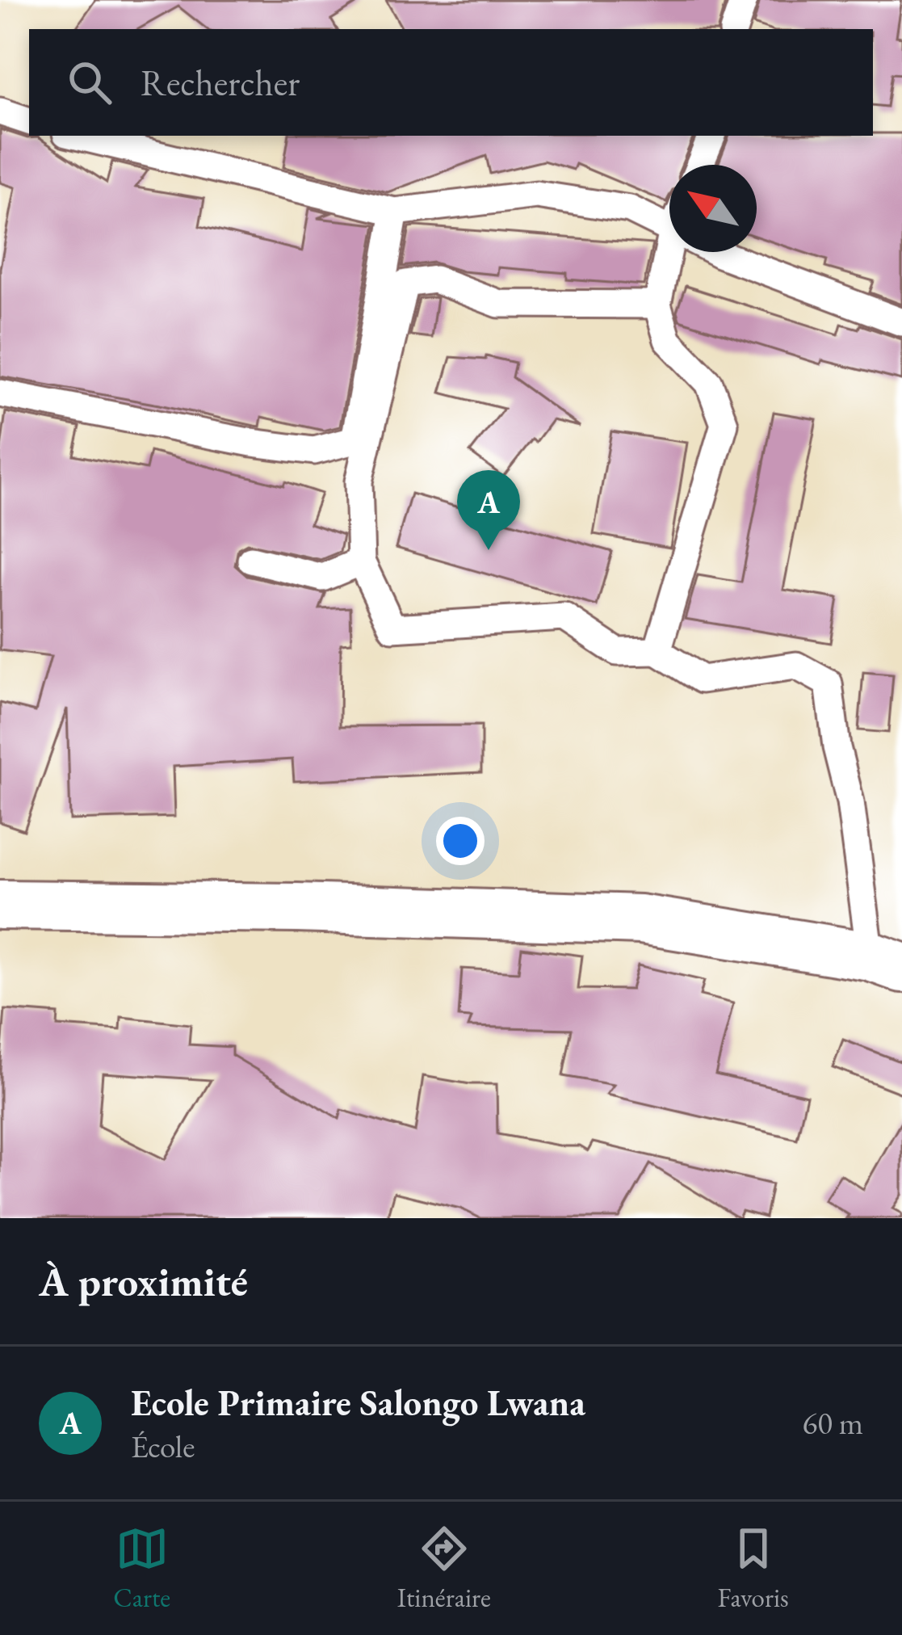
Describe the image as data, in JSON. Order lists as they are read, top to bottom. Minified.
{"north":"top left","page":{"search":"Rechercher","pins":"A","heading":"À proximité","list":[{"mark":"A","name":"Ecole Primaire Salongo Lwana","note":"École","value":"60 m"}],"nav":["Carte","Itinéraire","Favoris"]}}
